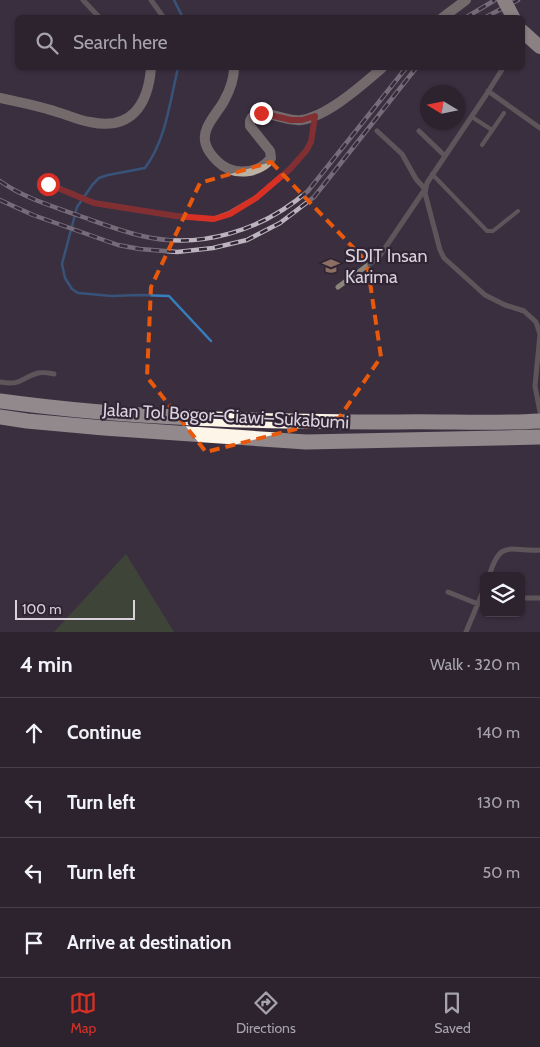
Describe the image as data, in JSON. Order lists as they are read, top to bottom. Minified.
{"streets":{"highway":["Jalan Tol Bogor–Ciawi–Sukabumi"]},"places":{"school or university":["SDIT Insan Karima"]},"scale_bar":"100 m","north":"left","page":{"search":"Search here","scale":"100 m","heading":["4 min","Walk · 320 m"],"list":[["Continue","140 m"],["Turn left","130 m"],["Turn left","50 m"],"Arrive at destination"],"nav":["Map","Directions","Saved"]}}
